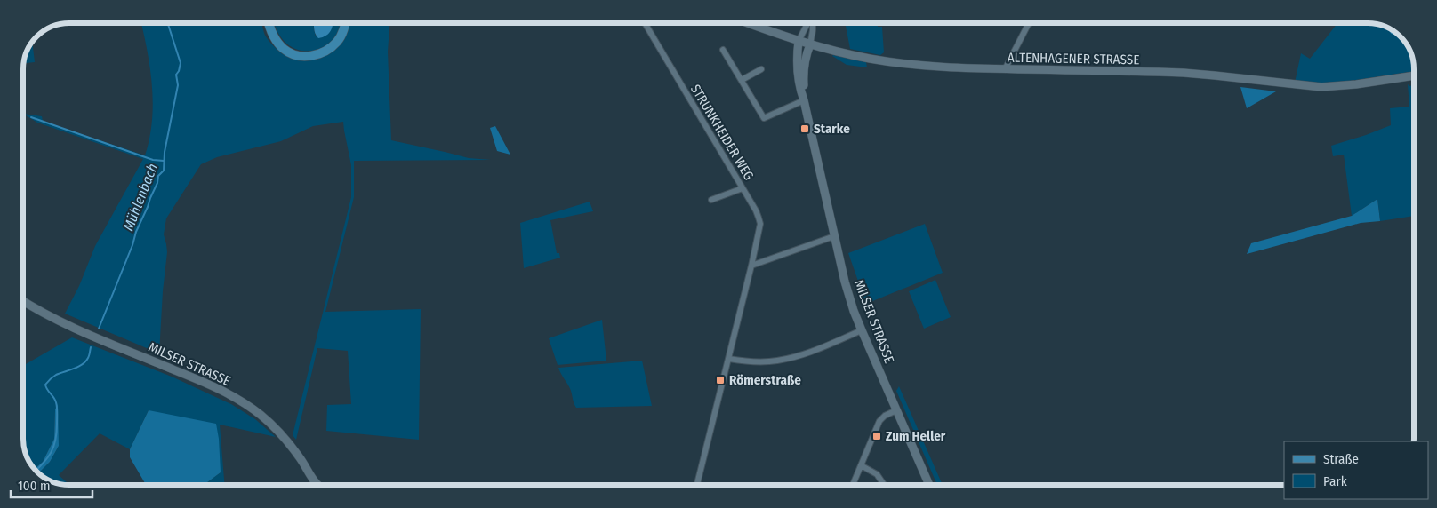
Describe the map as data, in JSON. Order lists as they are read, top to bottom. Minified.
{"streets":{"main road":["ALTENHAGENER STRASSE","MILSER STRASSE"],"street":["STRUNKHEIDER WEG"]},"crossings":[["ALTENHAGENER STRASSE","MILSER STRASSE"]],"water":["Mühlenbach"],"places":{"transit":["Starke","Römerstraße","Zum Heller"]},"legend":["Straße","Park"],"scale_bar":"100 m"}
